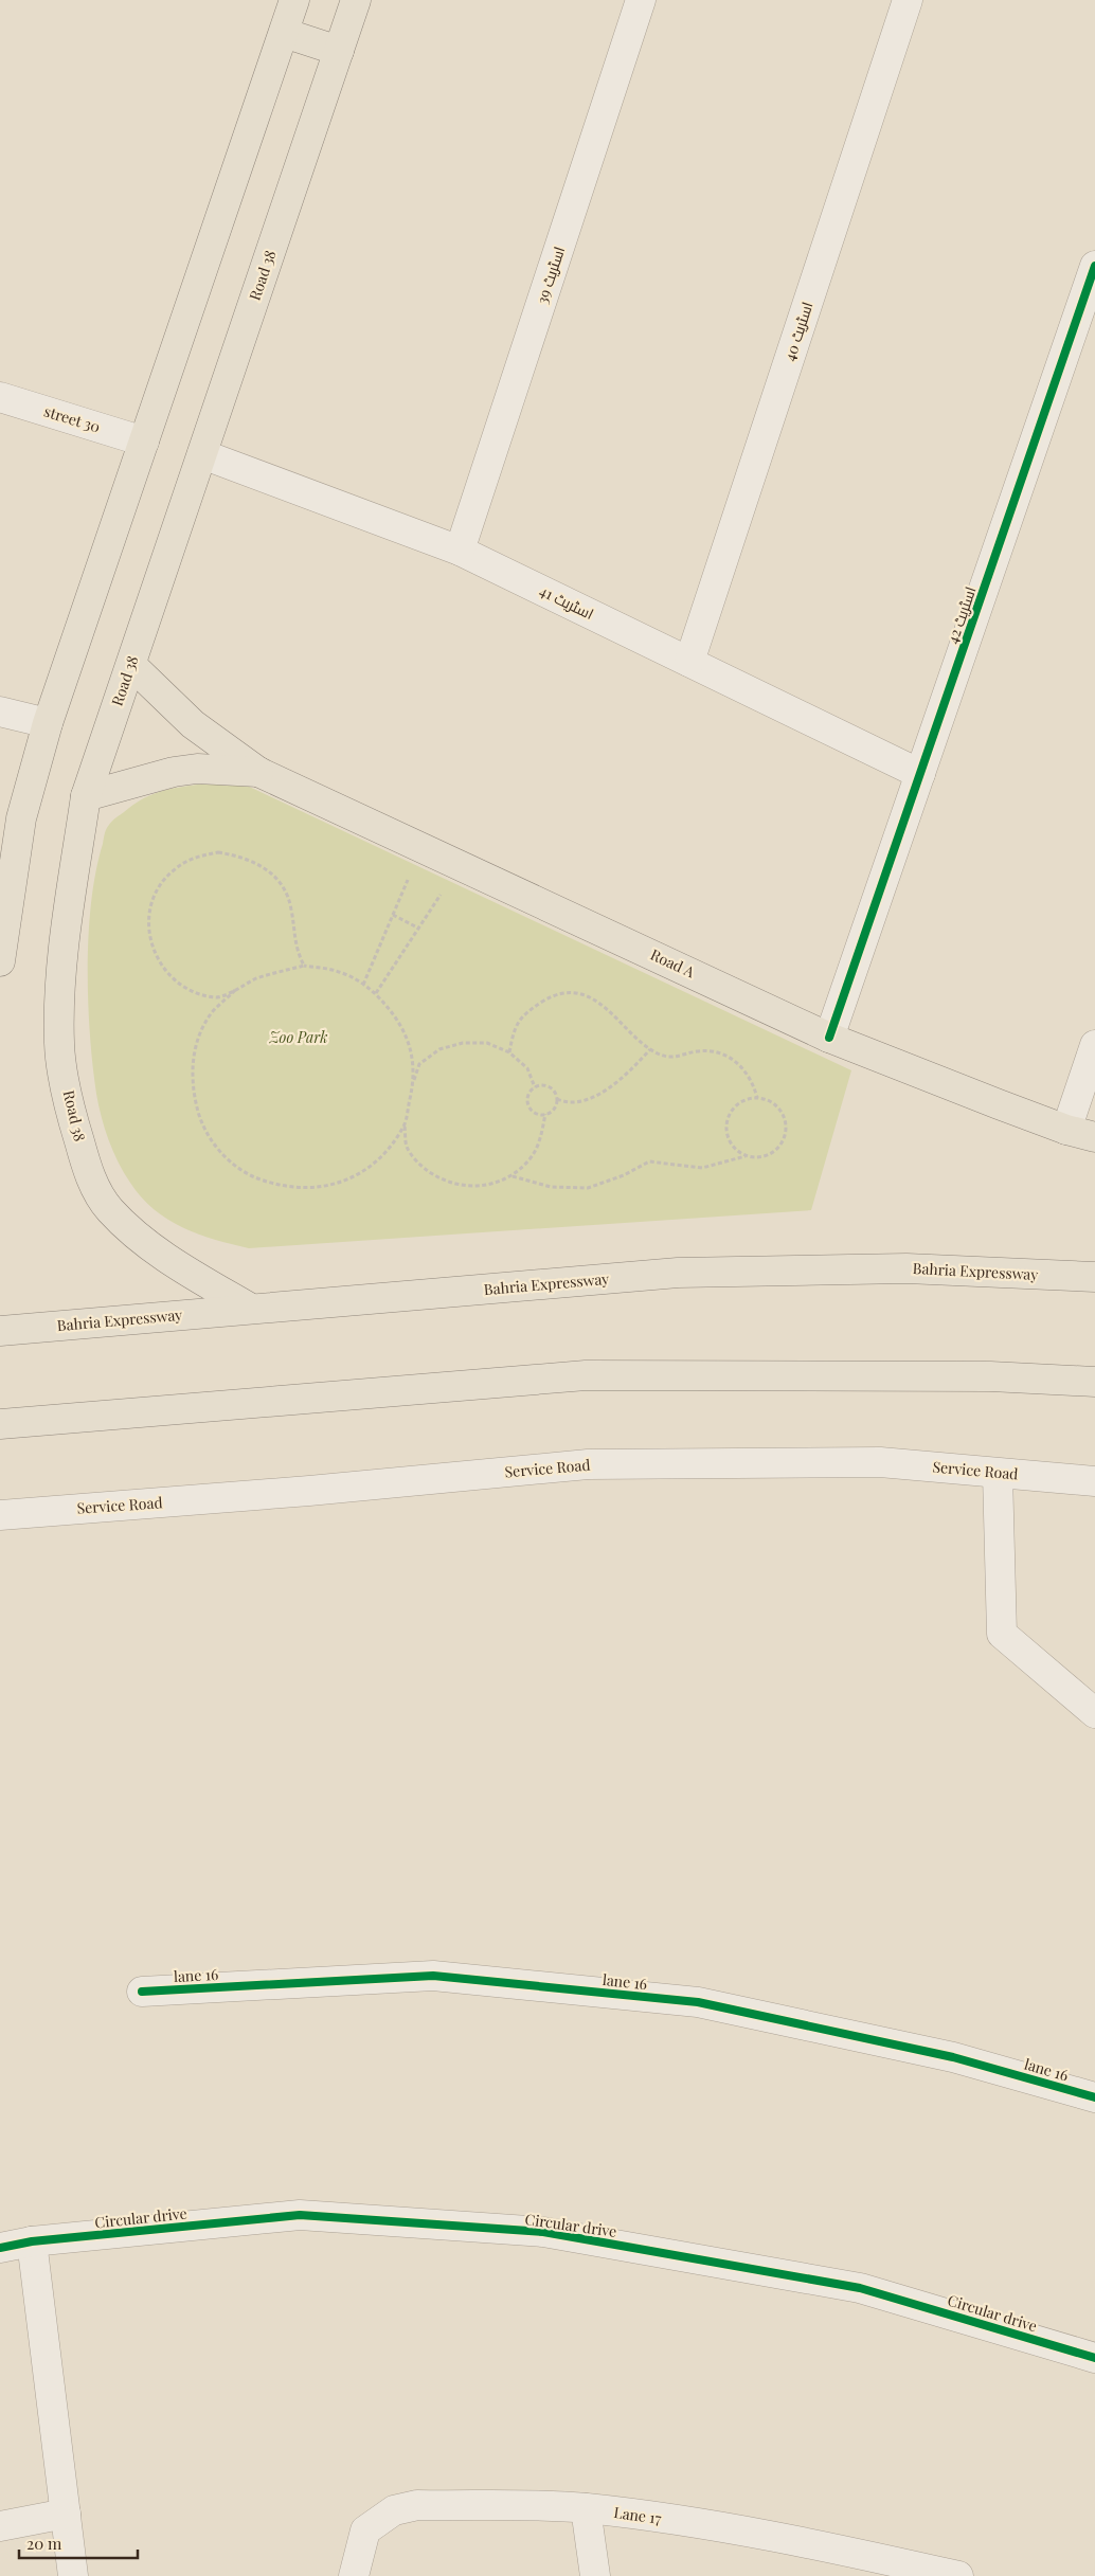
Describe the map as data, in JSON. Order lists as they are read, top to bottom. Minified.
{"streets":{"main road":["Road 38","Road A","Bahria Expressway"],"street":["اسٹریٹ 39","اسٹریٹ 40","street 30","اسٹریٹ 41","اسٹریٹ 42","Service Road","lane 16","Circular drive","Lane 17"]},"crossings":[["Road 38","اسٹریٹ 41"],["Road 38","Bahria Expressway"],["اسٹریٹ 39","اسٹریٹ 41"],["اسٹریٹ 40","اسٹریٹ 41"],["اسٹریٹ 41","اسٹریٹ 42"],["اسٹریٹ 42","Road A"]],"parks":["Zoo Park"],"scale_bar":"20 m"}
